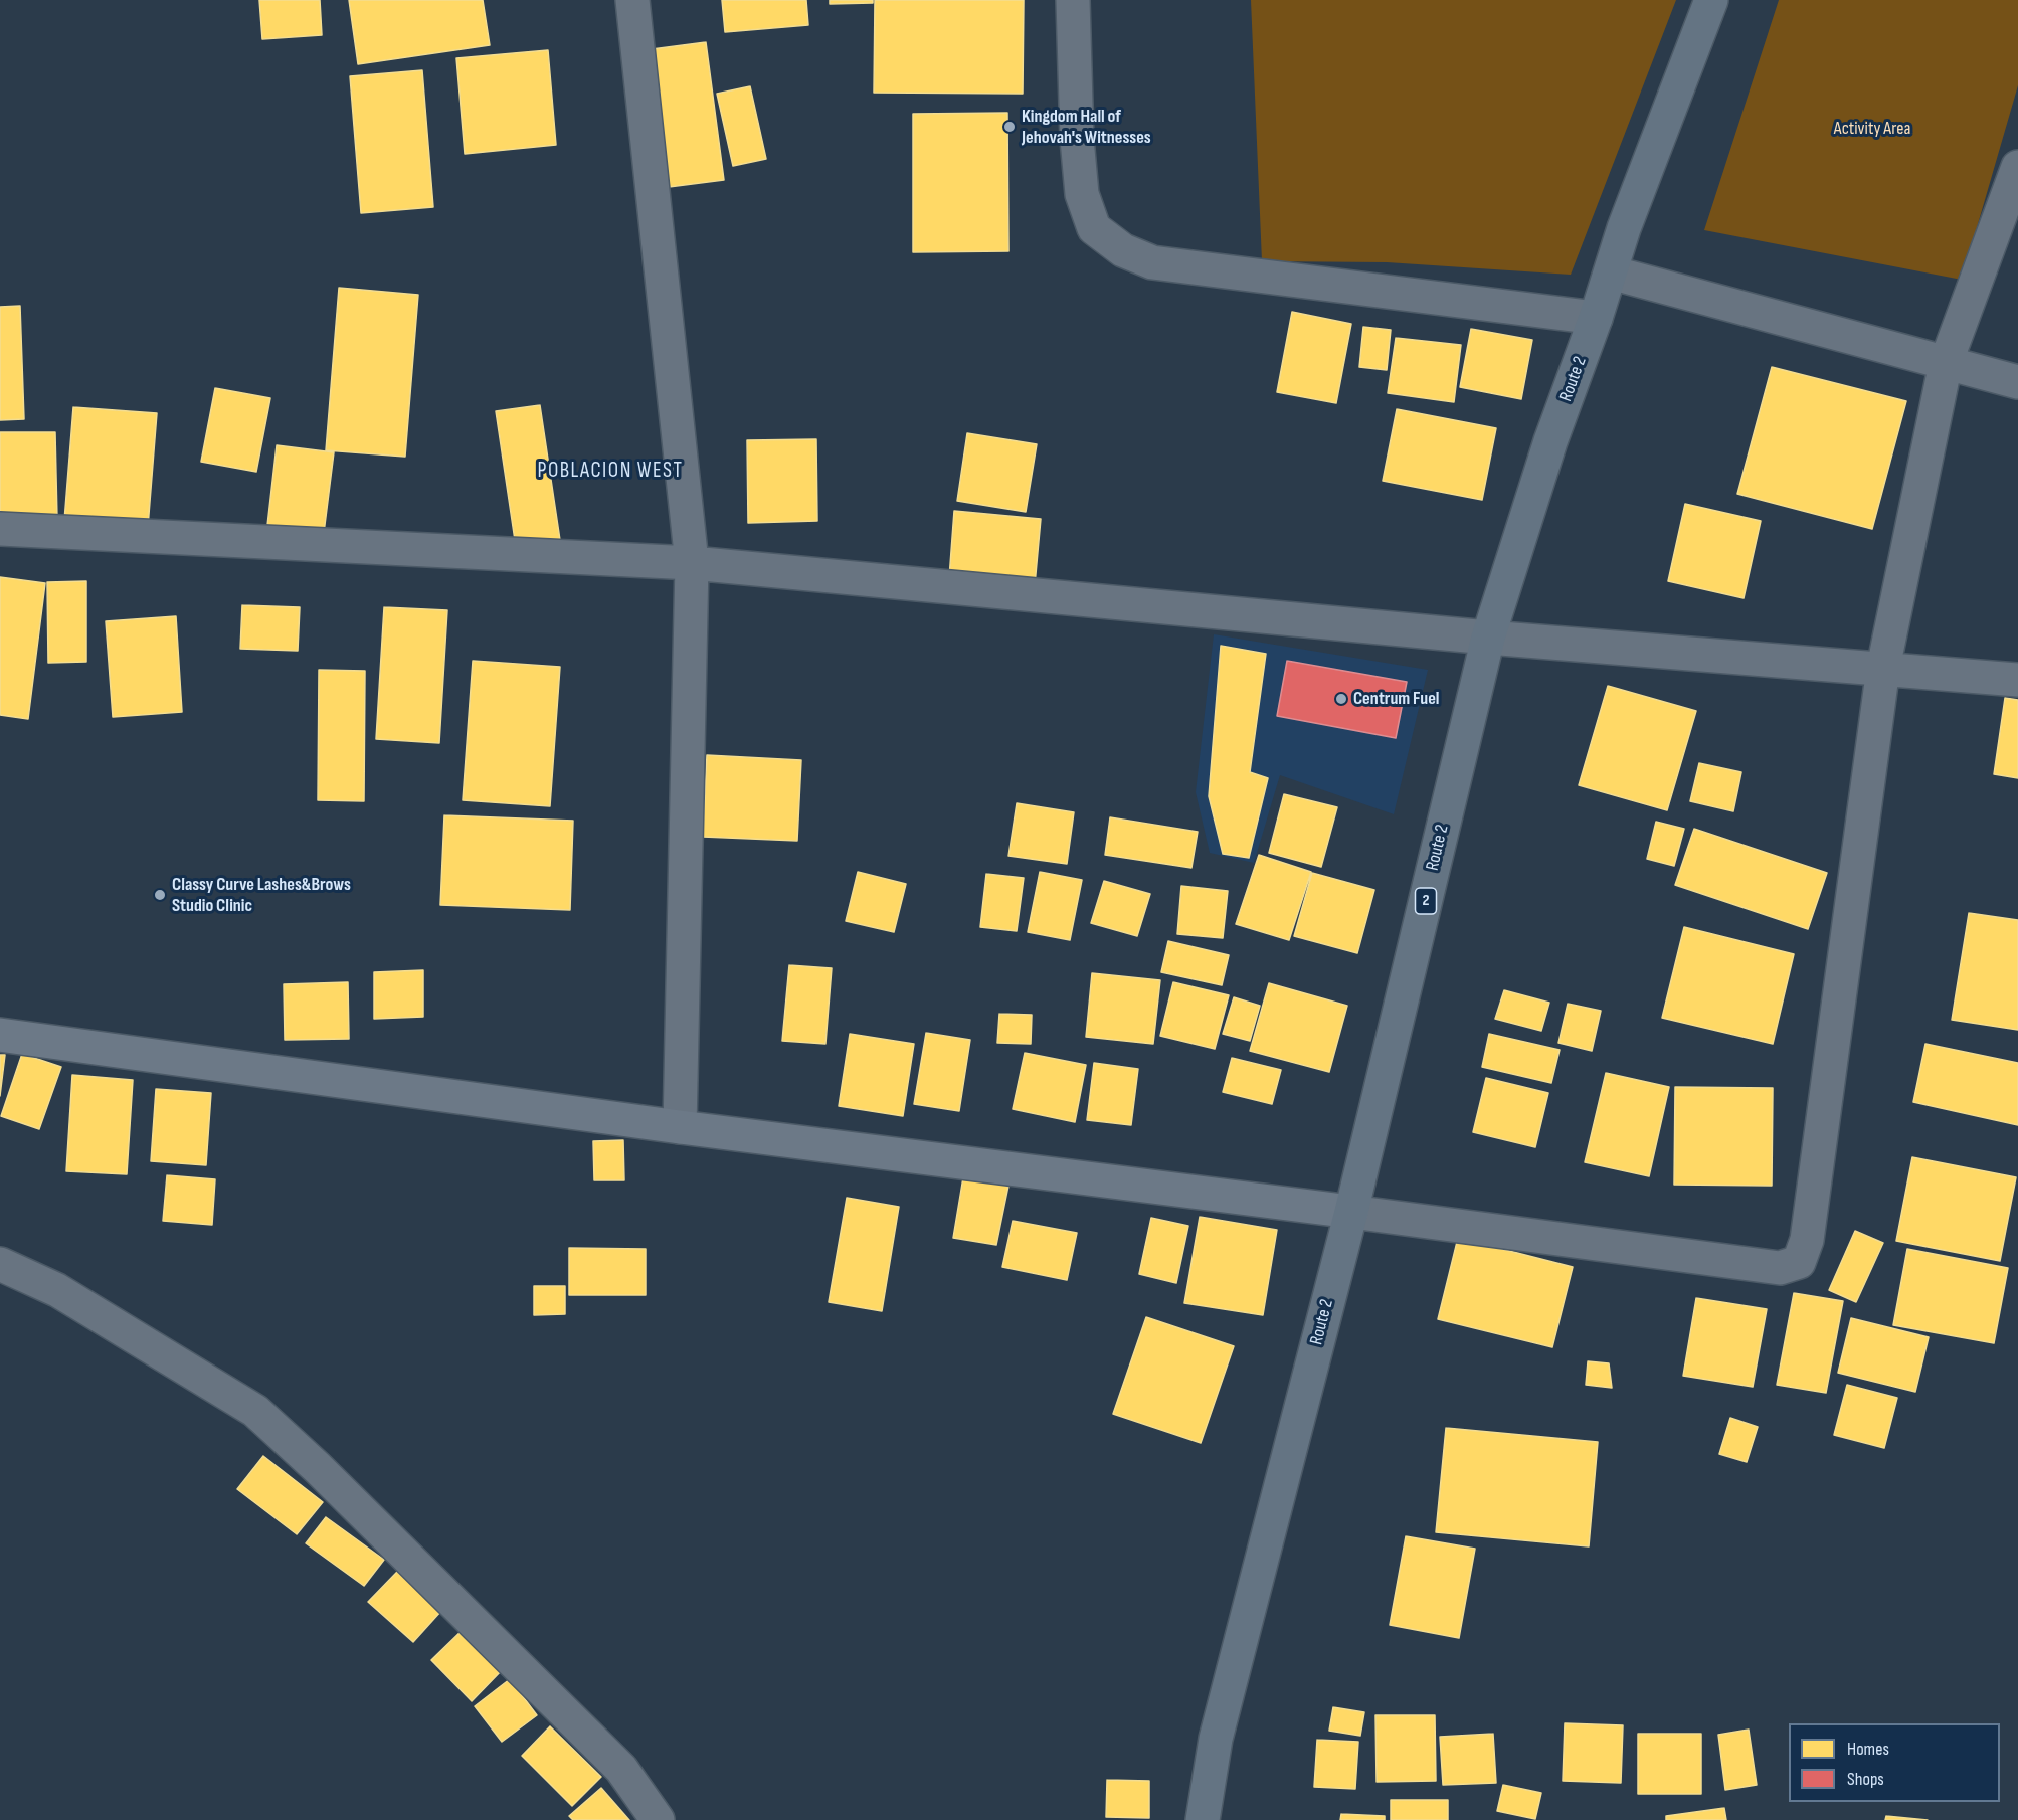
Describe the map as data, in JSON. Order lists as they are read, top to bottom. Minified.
{"streets":{"highway":["Route 2","2"]},"districts":["POBLACION WEST"],"parks":["Activity Area"],"places":["Kingdom Hall of Jehovah's Witnesses","Centrum Fuel","Classy Curve Lashes&Brows Studio Clinic"],"legend":["Homes","Shops"]}
